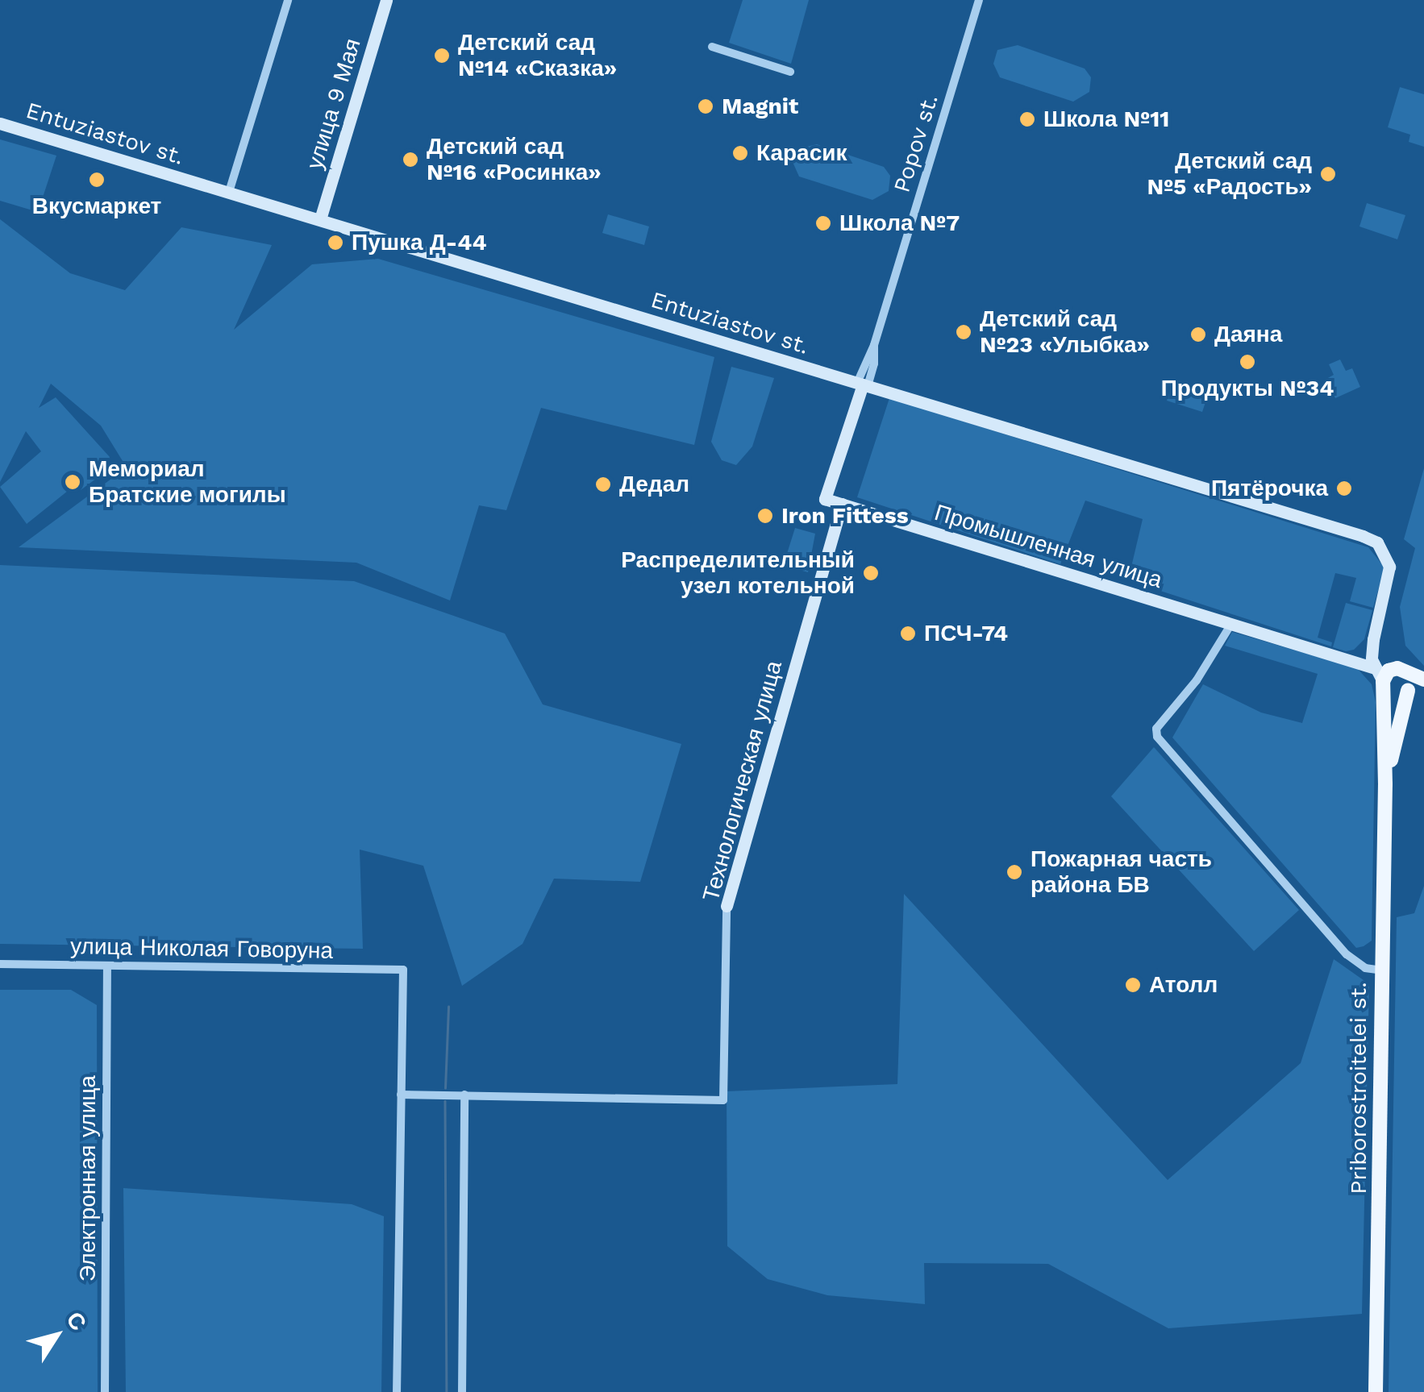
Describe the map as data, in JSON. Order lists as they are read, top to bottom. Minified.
{"streets":{"main road":["Priborostroitelei st."],"street":["улица 9 Мая","Entuziastov st.","Popov st.","Промышленная улица","Технологическая улица","улица Николая Говоруна","Электронная улица"]},"crossings":[["улица 9 Мая","Entuziastov st."],["Entuziastov st.","Popov st."],["Промышленная улица","Технологическая улица"],["Промышленная улица","Priborostroitelei st."],["улица Николая Говоруна","Электронная улица"]],"places":["Детский сад №14 «Сказка»","Magnit","Школа №11","Карасик","Детский сад №16 «Росинка»","Детский сад №5 «Радость»","Вкусмаркет","Школа №7","Пушка Д-44","Детский сад №23 «Улыбка»","Даяна","Продукты №34","Мемориал Братские могилы","Дедал","Пятёрочка","Iron Fittess","Распределительный узел котельной","ПСЧ-74","Пожарная часть района БВ","Атолл"],"north":"top right"}
